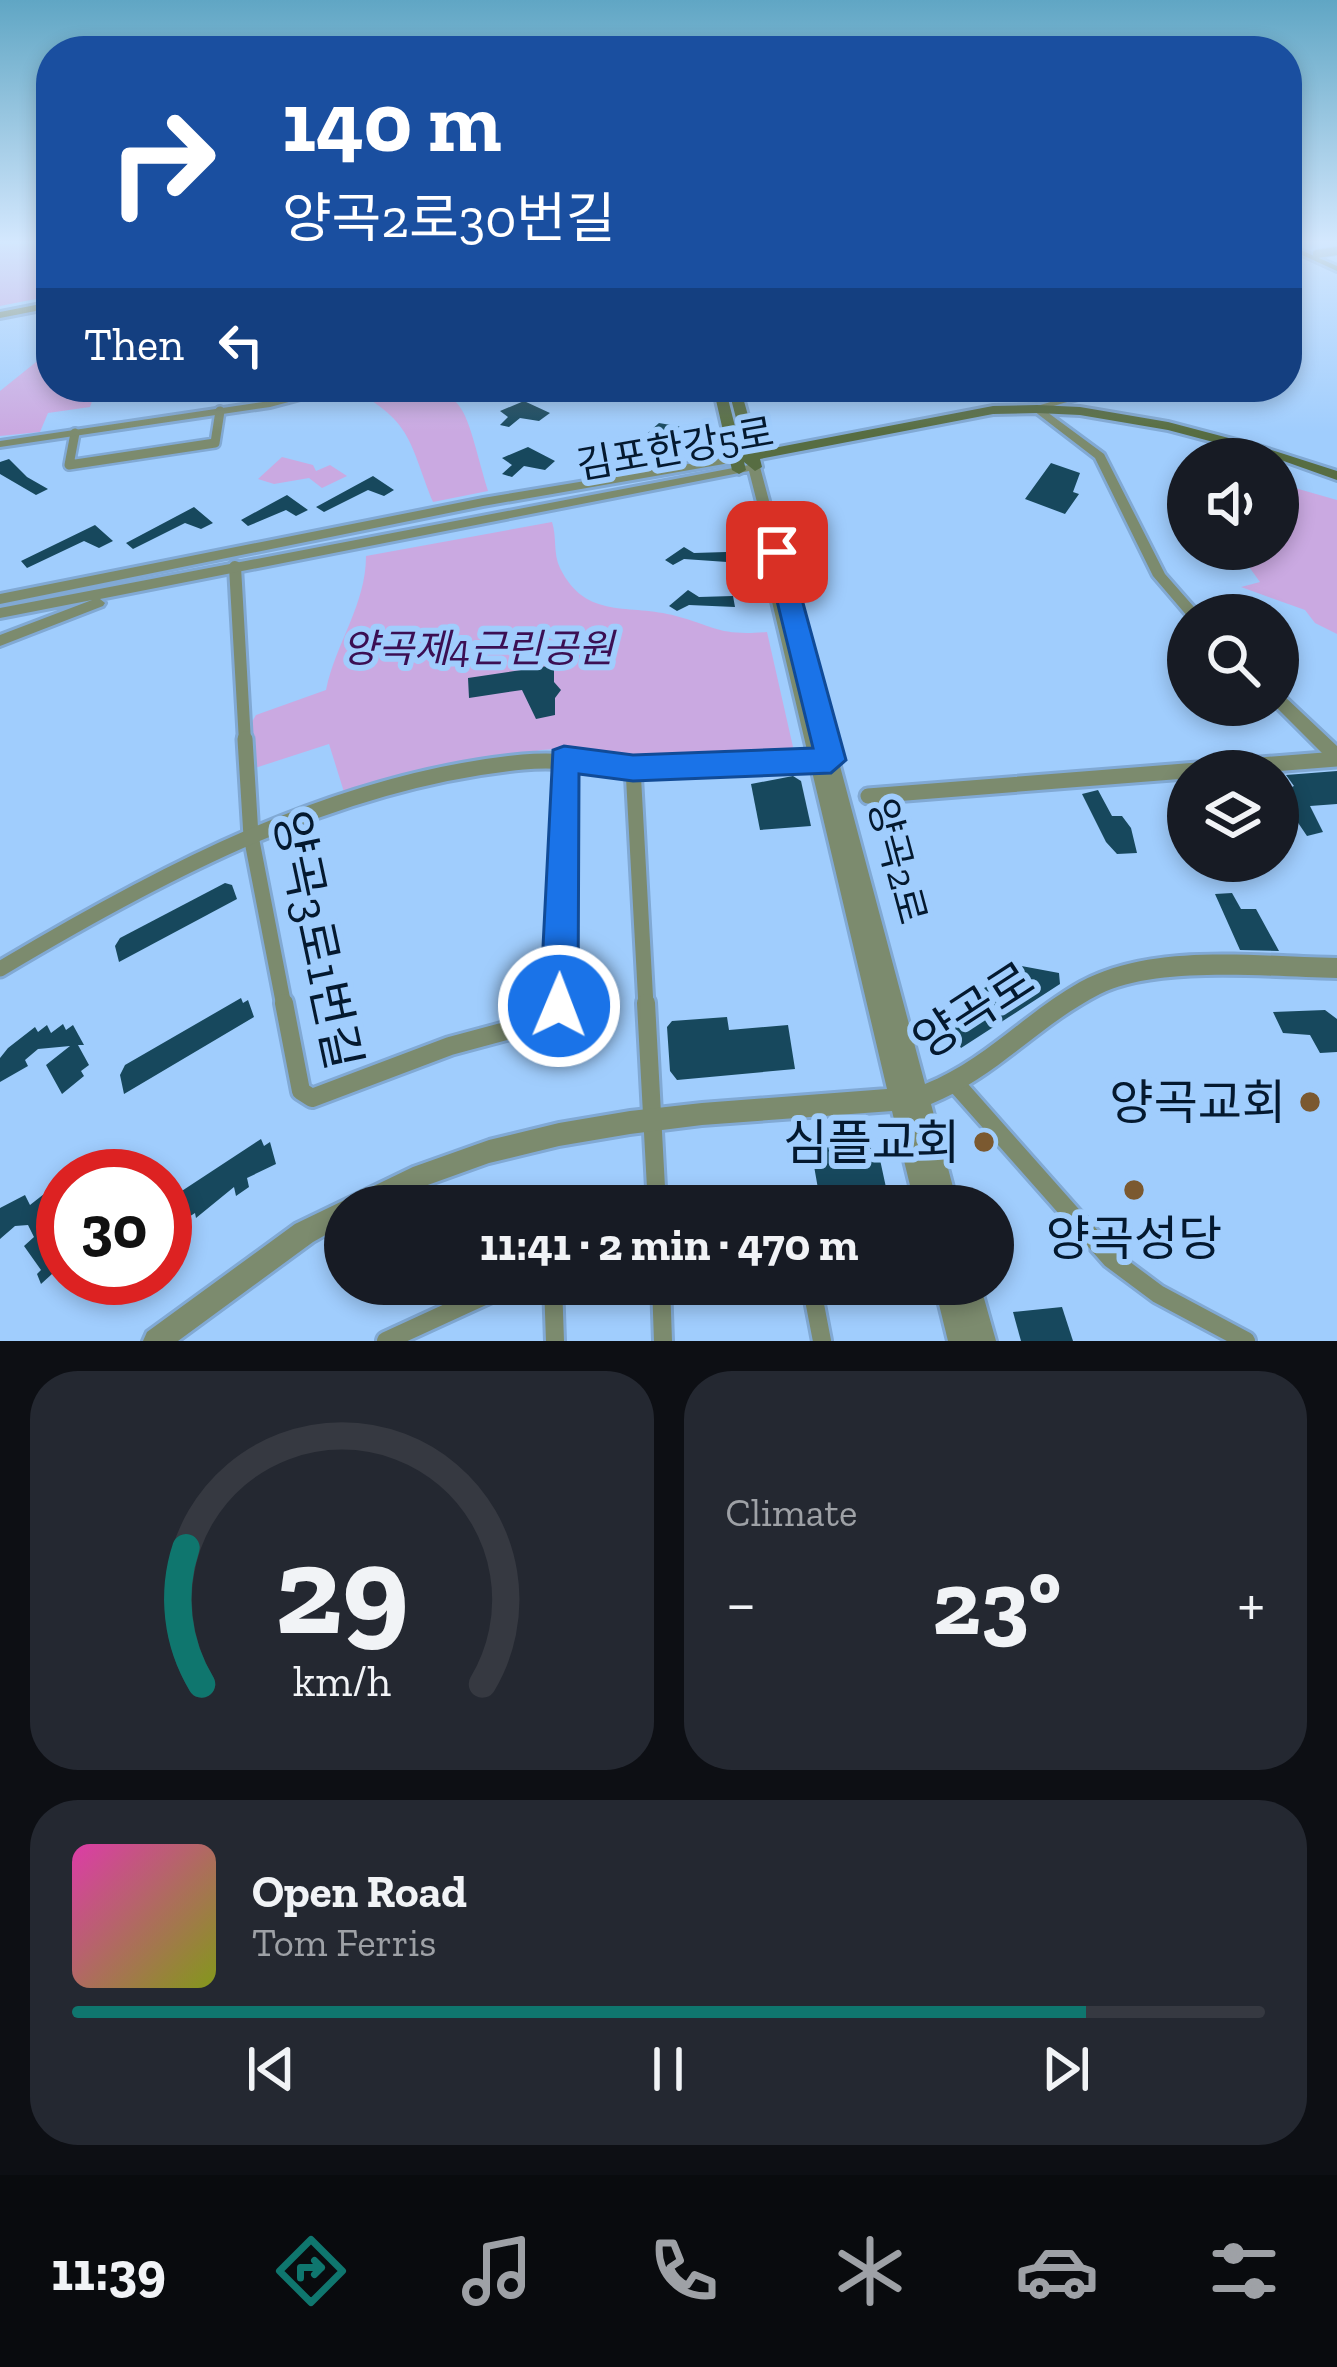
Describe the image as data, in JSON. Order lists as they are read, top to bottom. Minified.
{"streets":{"main road":["김포한강5로"],"street":["양곡2로","양곡3로1번길","양곡로"]},"crossings":[["김포한강5로","양곡2로"],["김포한강5로","양곡3로1번길"],["양곡2로","양곡로"]],"parks":["양곡제4근린공원"],"places":["양곡교회","심플교회","양곡성당"],"page":{"turn":["140 m","양곡2로30번길"],"then":"Then","limit":"30","trip":"11:41 · 2 min · 470 m","tile":"Climate","heat":["−","23°","+"],"song":["Open Road","Tom Ferris"],"tabs":"11:39","gauge":["29","km/h"]}}
